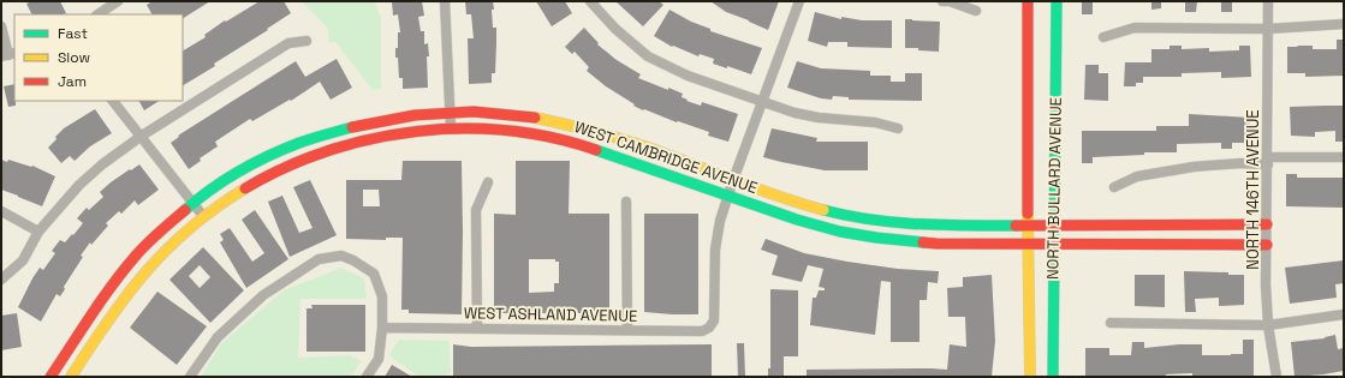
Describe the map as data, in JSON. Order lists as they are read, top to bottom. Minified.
{"streets":{"street":["WEST CAMBRIDGE AVENUE","NORTH BULLARD AVENUE","NORTH 146TH AVENUE","WEST ASHLAND AVENUE"]},"crossings":[["WEST CAMBRIDGE AVENUE","NORTH BULLARD AVENUE"],["WEST CAMBRIDGE AVENUE","NORTH 146TH AVENUE"],["WEST CAMBRIDGE AVENUE","WEST ASHLAND AVENUE"]],"legend":["Fast","Slow","Jam"]}
